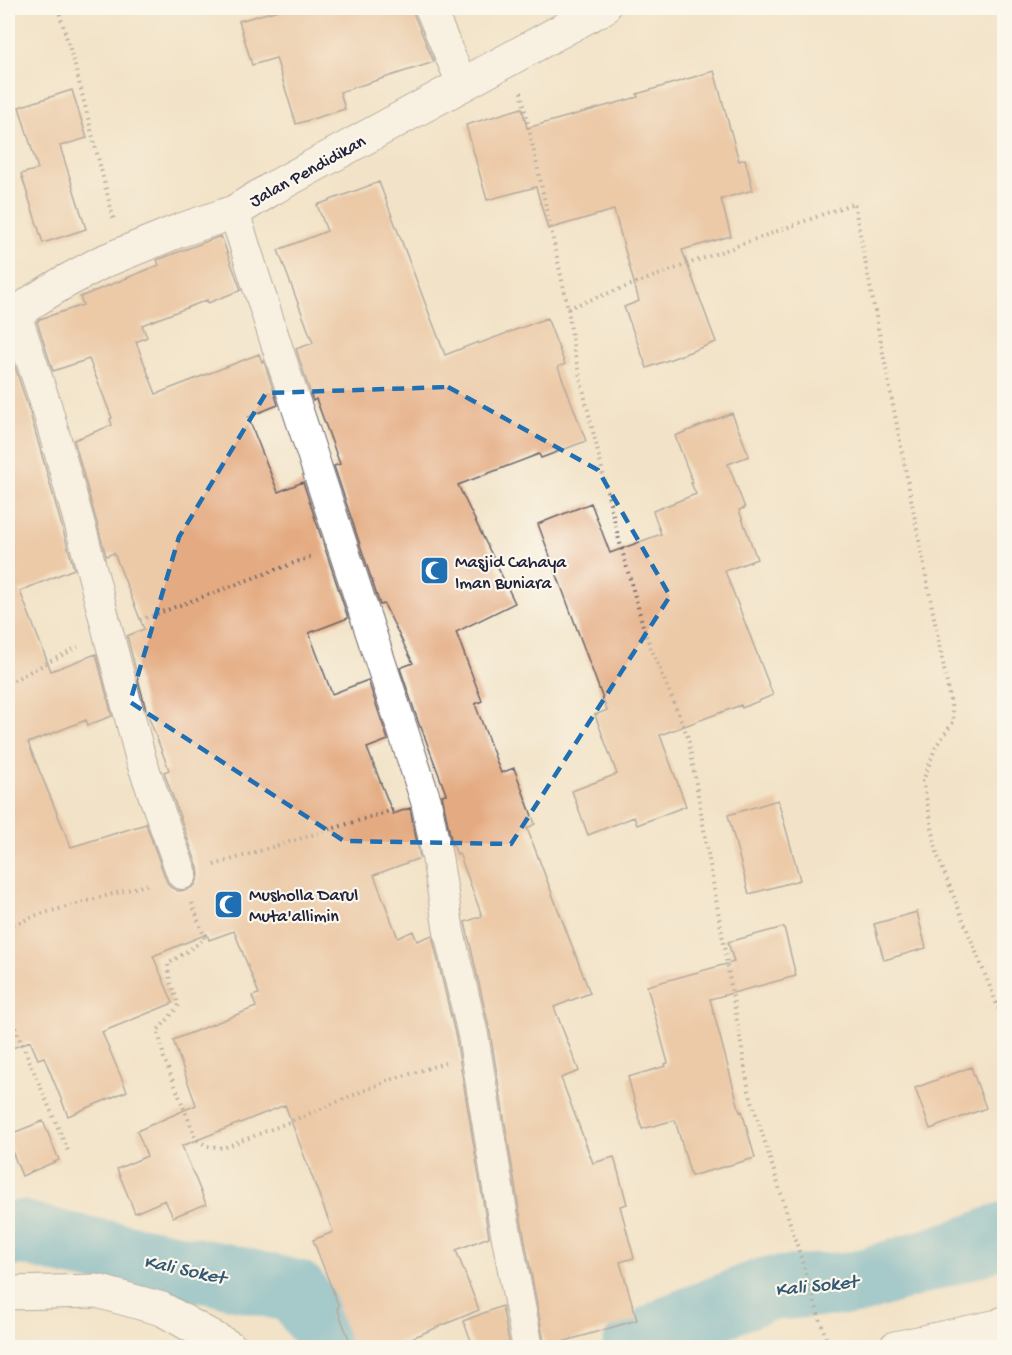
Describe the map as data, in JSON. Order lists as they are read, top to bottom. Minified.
{"streets":{"street":["Jalan Pendidikan"]},"water":["Kali Soket"],"places":{"mosque":["Masjid Cahaya Iman Buniara","Musholla Darul Muta'allimin"]}}
